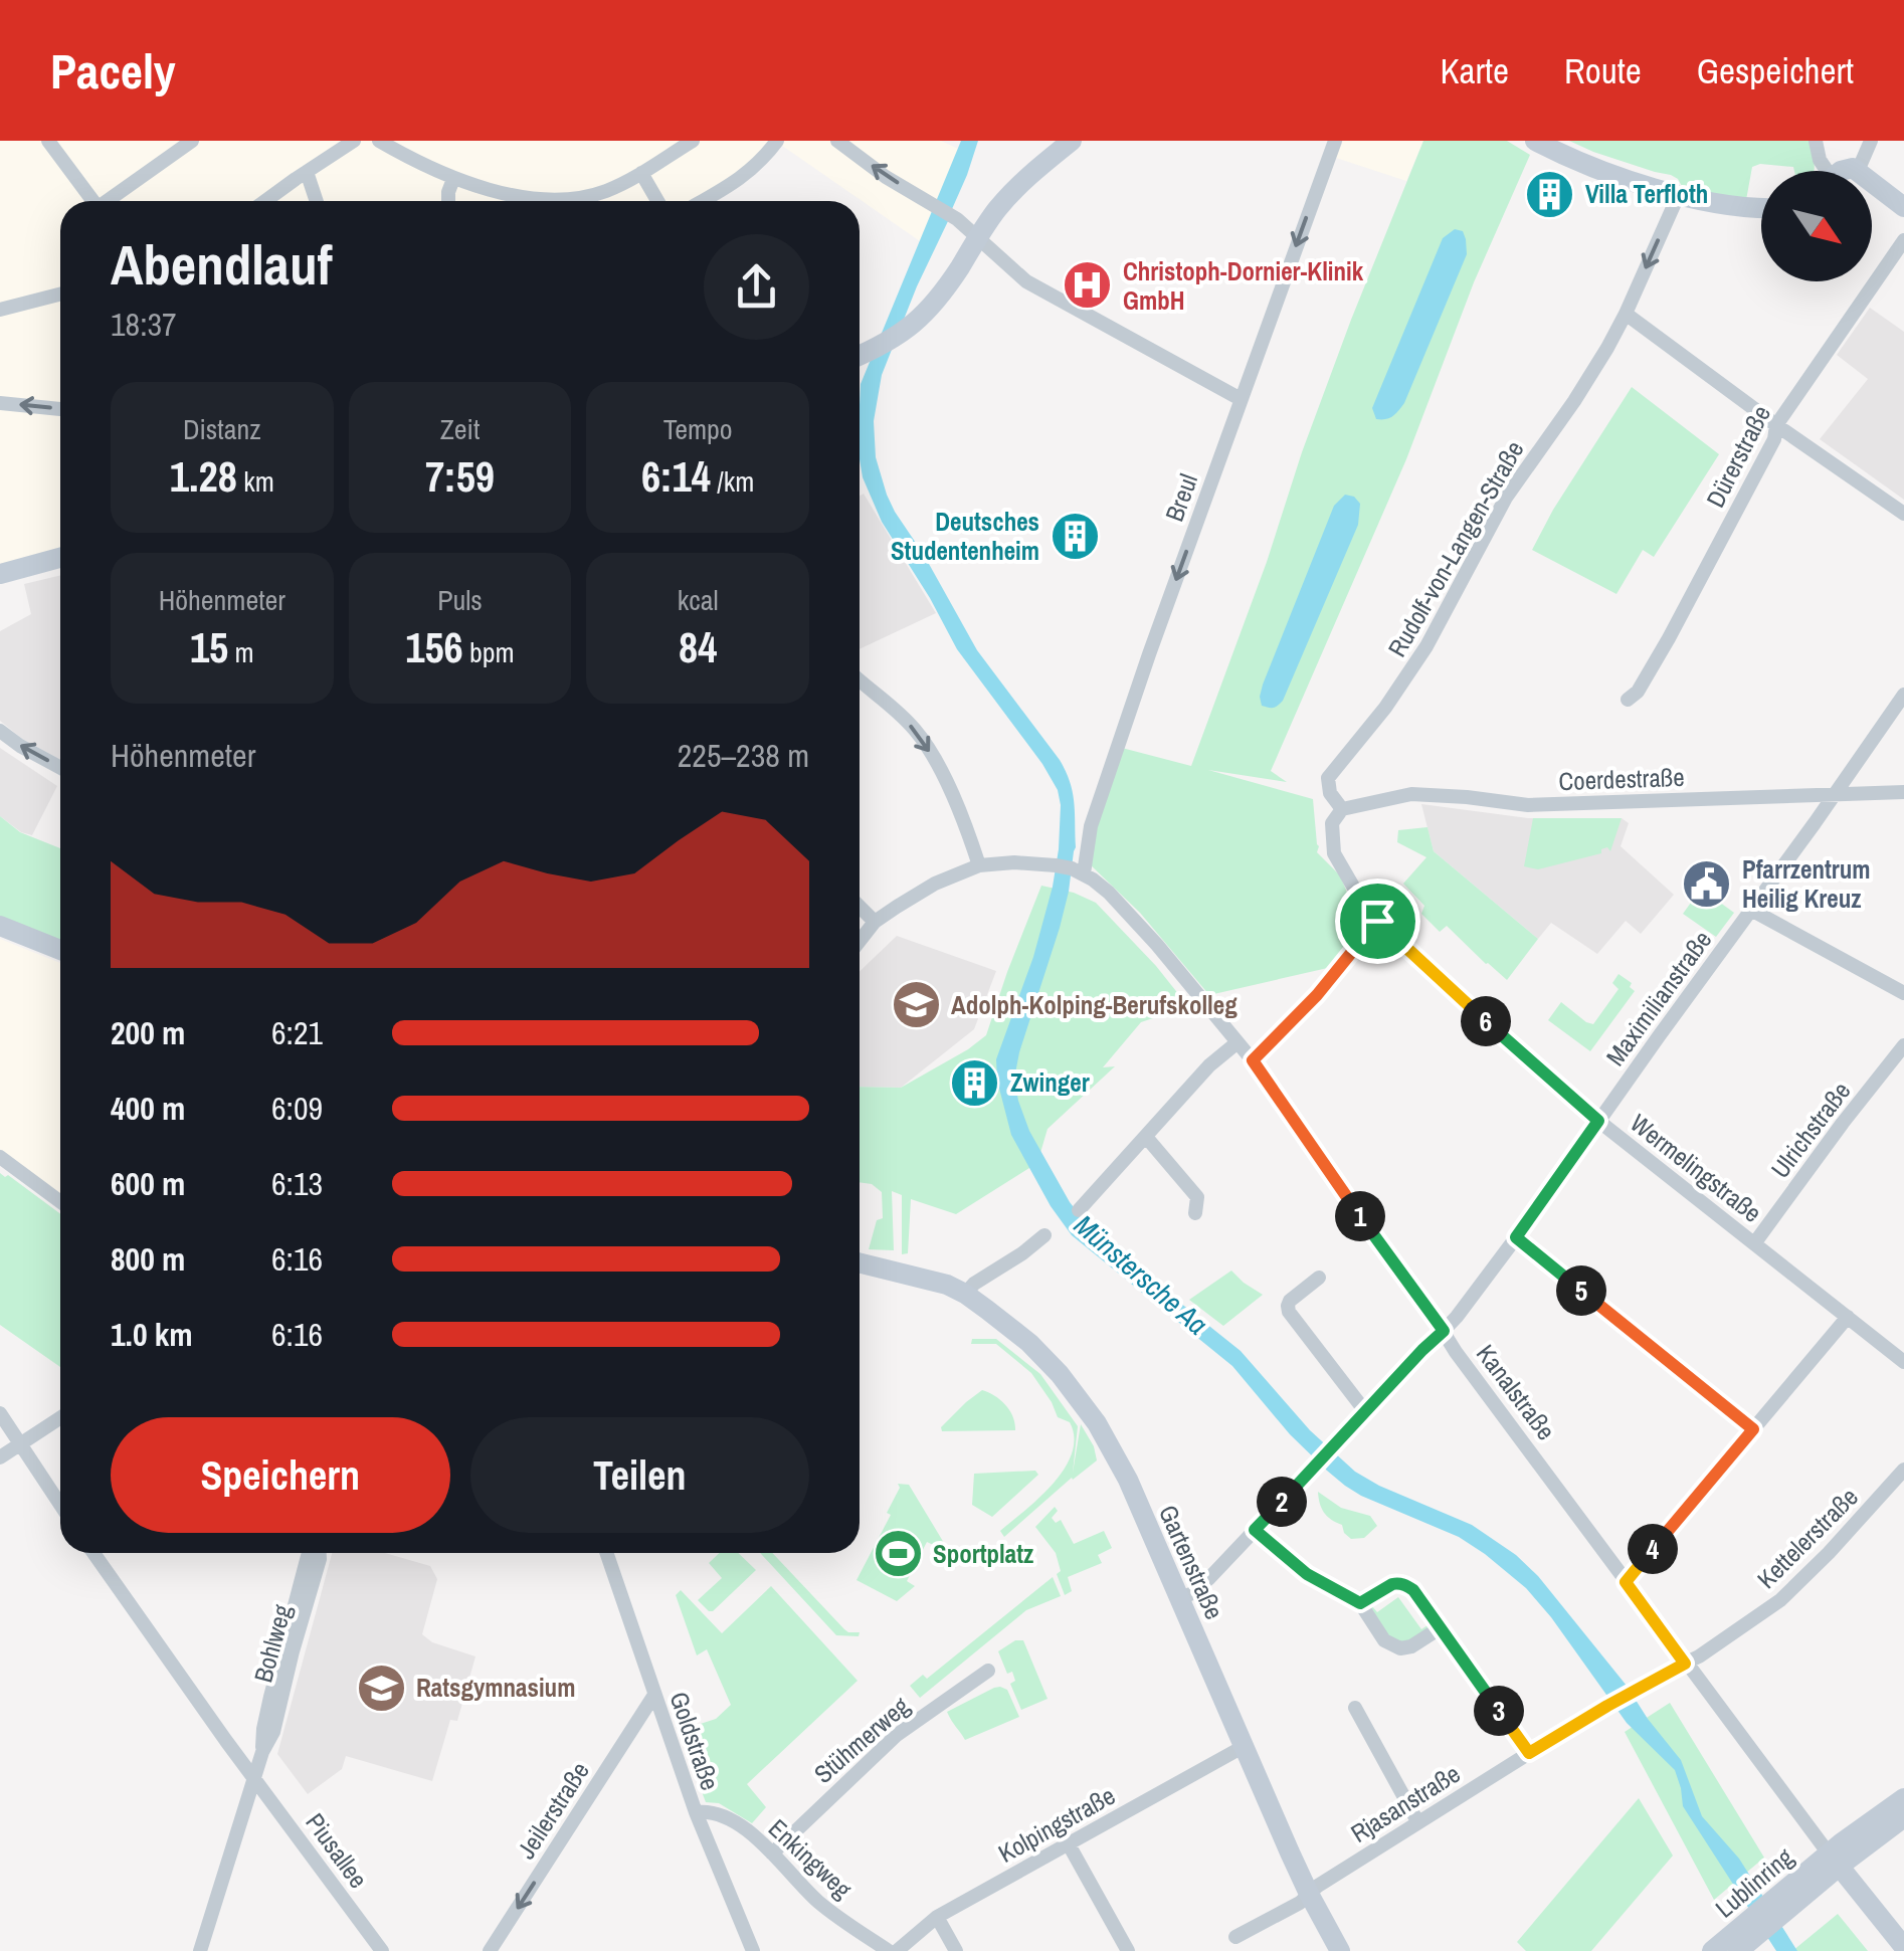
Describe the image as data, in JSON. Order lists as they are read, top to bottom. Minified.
{"streets":{"street":["Dürerstraße","Breul","Rudolf-von-Langen-Straße","Coerdestraße","Maximilianstraße","Ulrichstraße","Wermelingstraße","Kanalstraße","Kettelerstraße","Gartenstraße","Bohlweg","Stühmerweg","Goldstraße","Rjasanstraße","Jeilerstraße","Kolpingstraße","Piusallee","Enkingweg","Lublinring"]},"crossings":[["Breul","Kanalstraße"],["Rudolf-von-Langen-Straße","Coerdestraße"],["Rudolf-von-Langen-Straße","Wermelingstraße"],["Coerdestraße","Maximilianstraße"],["Coerdestraße","Wermelingstraße"],["Maximilianstraße","Wermelingstraße"],["Maximilianstraße","Kanalstraße"],["Maximilianstraße","Gartenstraße"],["Ulrichstraße","Wermelingstraße"],["Kanalstraße","Kettelerstraße"],["Kanalstraße","Rjasanstraße"],["Kanalstraße","Lublinring"],["Kettelerstraße","Rjasanstraße"],["Gartenstraße","Rjasanstraße"],["Gartenstraße","Kolpingstraße"],["Bohlweg","Piusallee"],["Stühmerweg","Enkingweg"],["Goldstraße","Jeilerstraße"],["Goldstraße","Enkingweg"]],"one_way":["Breul","Jeilerstraße"],"water":["Münstersche Aa"],"places":{"building":["Villa Terfloth","Deutsches Studentenheim","Zwinger"],"hospital":["Christoph-Dornier-Klinik GmbH"],"public building":["Pfarrzentrum Heilig Kreuz"],"school or university":["Adolph-Kolping-Berufskolleg","Ratsgymnasium"],"sports":["Sportplatz"]},"north":"bottom right","page":{"header":"Pacely","nav":["Karte","Route","Gespeichert"],"heading":["Abendlauf","18:37"],"stats":[["Distanz","1.28 km"],["Zeit","7:59"],["Tempo","6:14 /km"],["Höhenmeter","15 m"],["Puls","156 bpm"],["kcal","84"]],"chart":["Höhenmeter","225–238 m"],"list":[{"name":"200 m","note":"6:21"},{"name":"400 m","note":"6:09"},{"name":"600 m","note":"6:13"},{"name":"800 m","note":"6:16"},{"name":"1.0 km","note":"6:16"}],"pins":["6","1","5","2","4","3"],"buttons":["Speichern","Teilen"]}}
